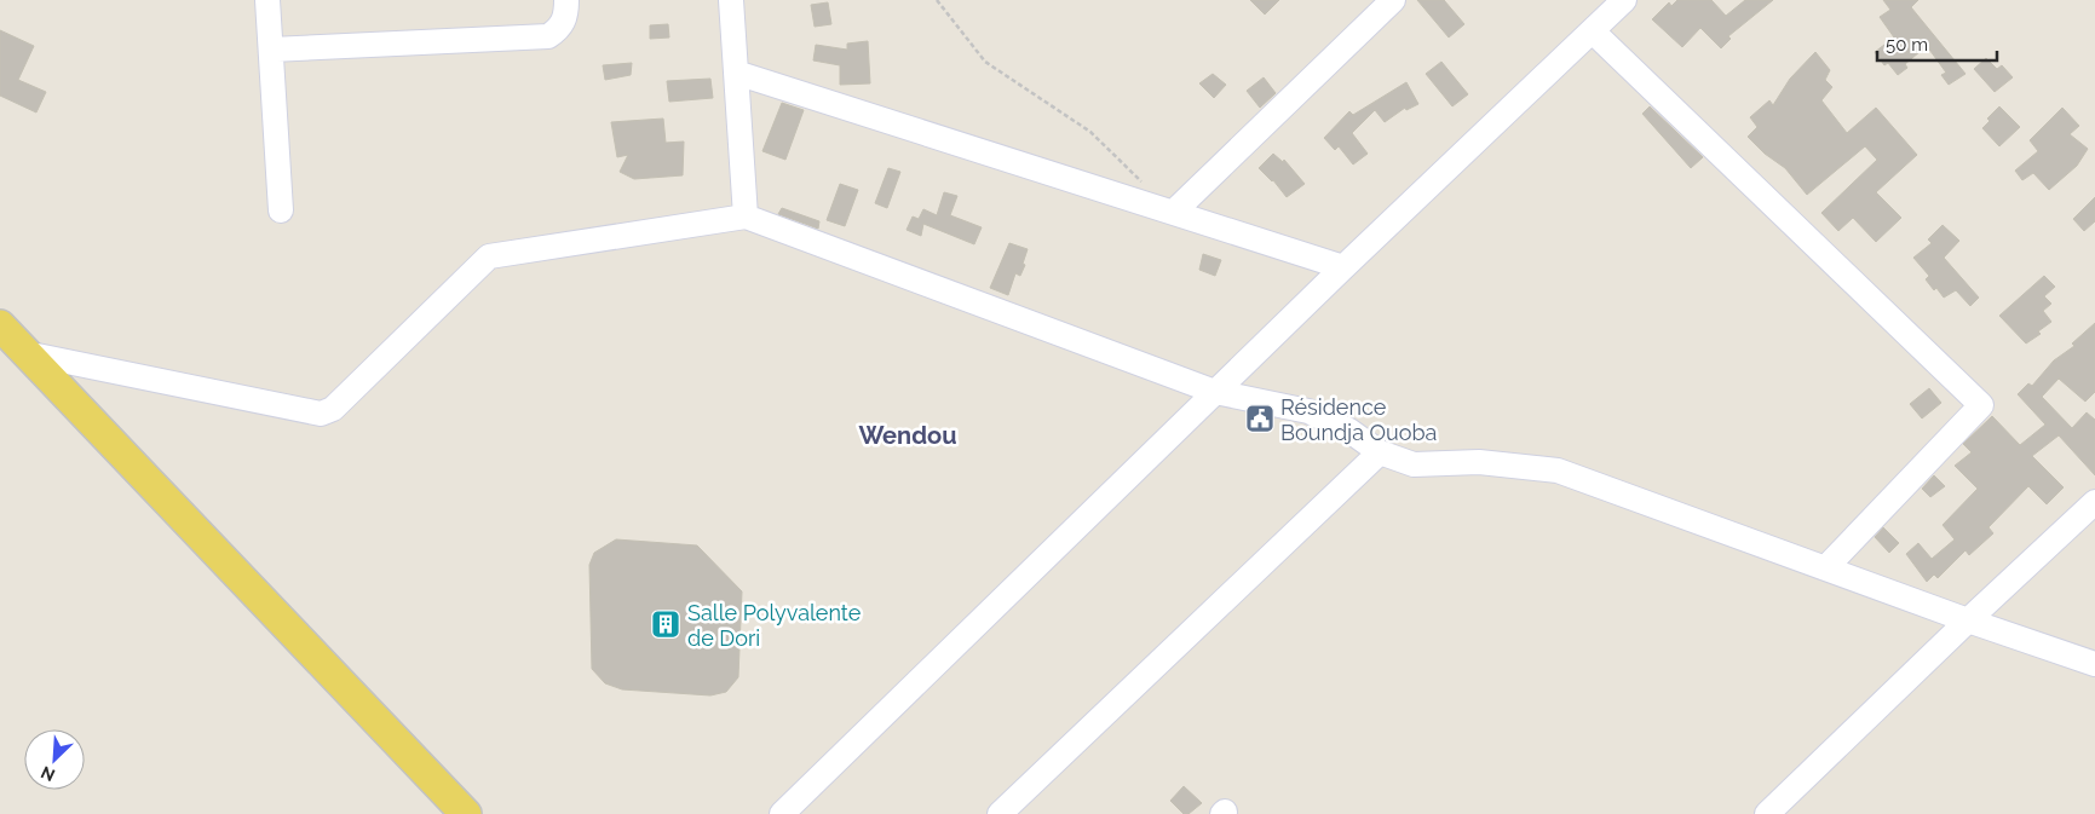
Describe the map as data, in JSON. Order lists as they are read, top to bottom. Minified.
{"districts":["Wendou"],"places":{"public building":["Résidence Boundja Ouoba"],"building":["Salle Polyvalente de Dori"]},"scale_bar":"50 m","north":"bottom left"}
